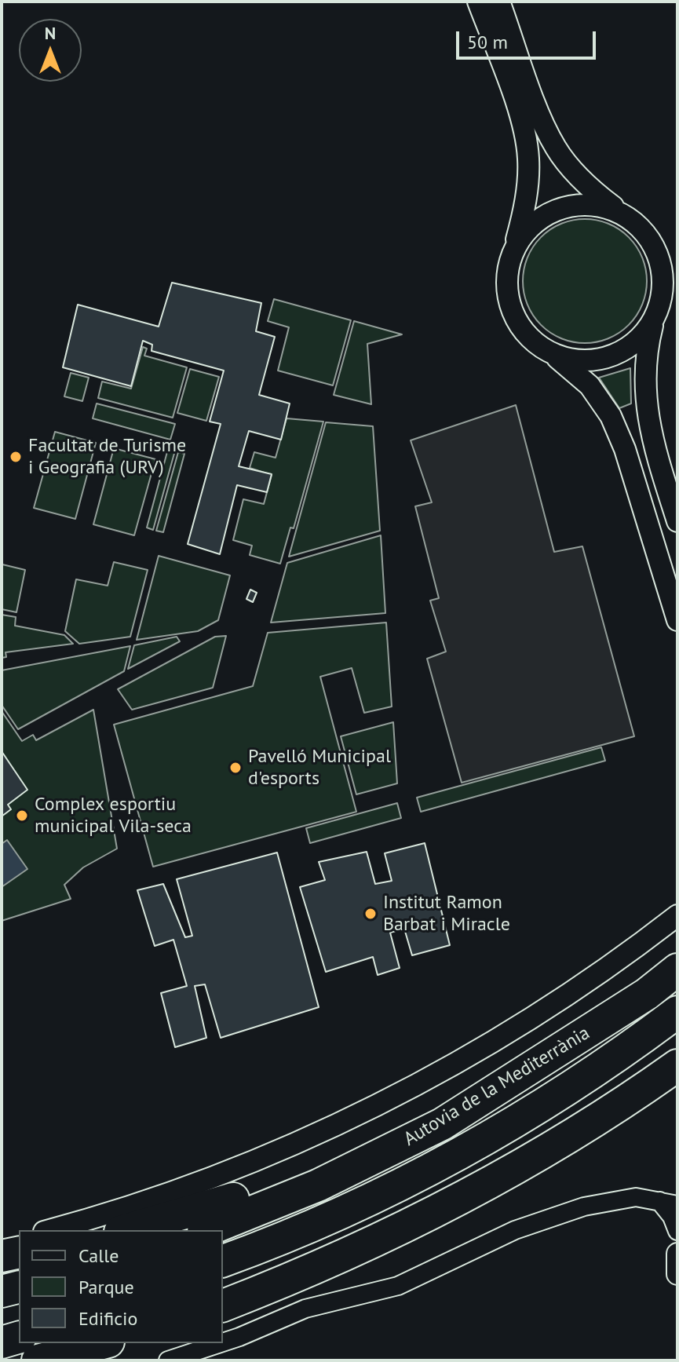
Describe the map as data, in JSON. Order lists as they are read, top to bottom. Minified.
{"streets":{"highway":["Autovia de la Mediterrània"]},"places":["Facultat de Turisme i Geografia (URV)","Pavelló Municipal d'esports","Complex esportiu municipal Vila-seca","Institut Ramon Barbat i Miracle"],"legend":["Calle","Parque","Edificio"],"scale_bar":"50 m","north":"top"}
